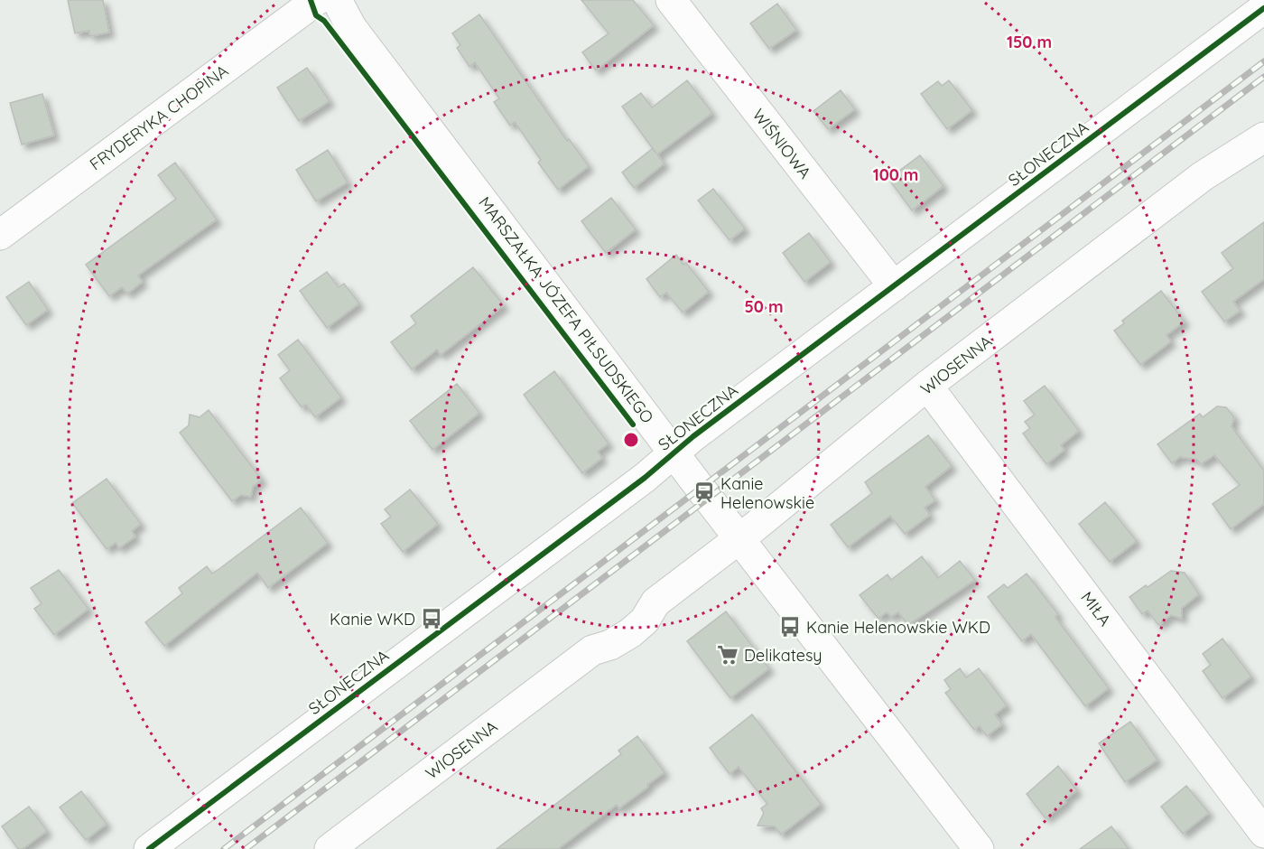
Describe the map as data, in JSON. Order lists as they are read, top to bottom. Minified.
{"streets":{"street":["FRYDERYKA CHOPINA","WIŚNIOWA","SŁONECZNA","MARSZAŁKA JÓZEFA PIŁSUDSKIEGO","WIOSENNA","MIŁA"]},"crossings":[["WIŚNIOWA","SŁONECZNA"],["SŁONECZNA","MARSZAŁKA JÓZEFA PIŁSUDSKIEGO"],["MARSZAŁKA JÓZEFA PIŁSUDSKIEGO","WIOSENNA"],["WIOSENNA","MIŁA"]],"places":{"station":["Kanie Helenowskie"],"bus stop":["Kanie WKD","Kanie Helenowskie WKD"],"supermarket":["Delikatesy"]},"rings":["150 m","100 m","50 m"]}
